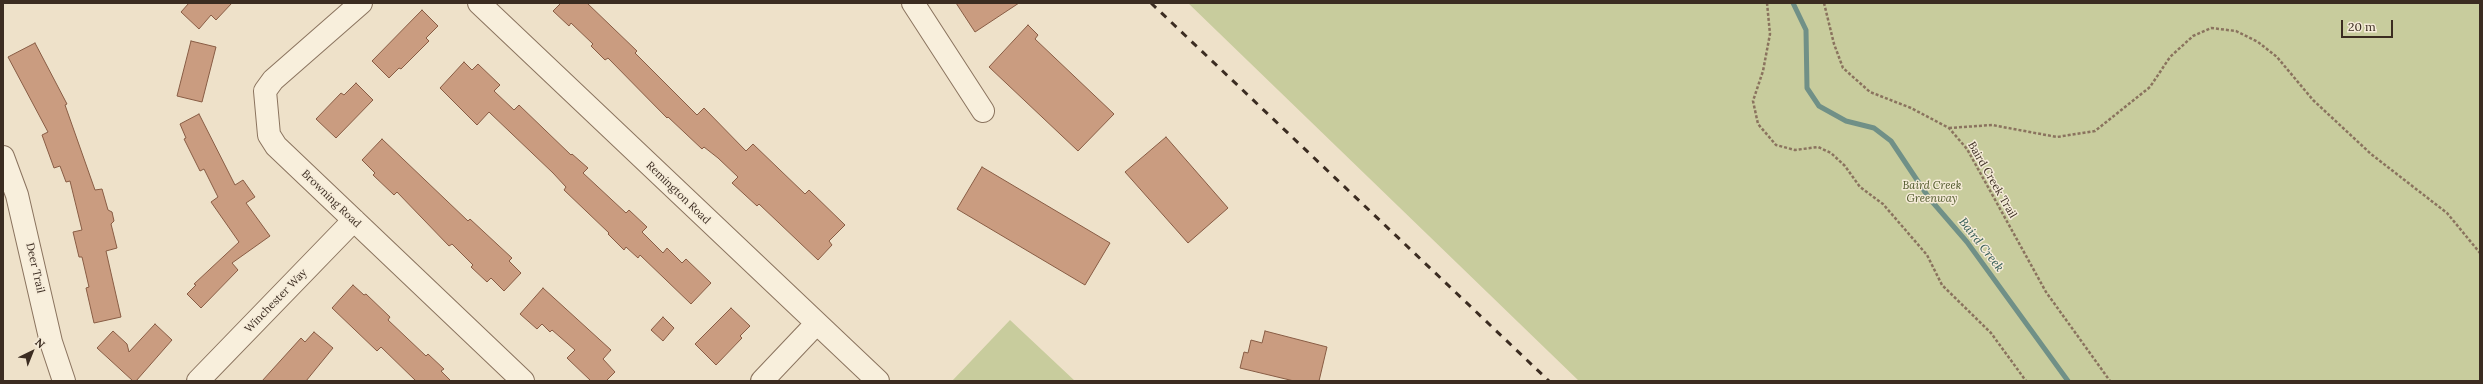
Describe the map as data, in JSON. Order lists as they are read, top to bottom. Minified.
{"streets":{"street":["Remington Road","Browning Road","Deer Trail","Winchester Way"],"path":["Baird Creek Trail"]},"crossings":[["Browning Road","Winchester Way"]],"water":["Baird Creek"],"parks":["Baird Creek Greenway"],"scale_bar":"20 m","north":"top right"}
